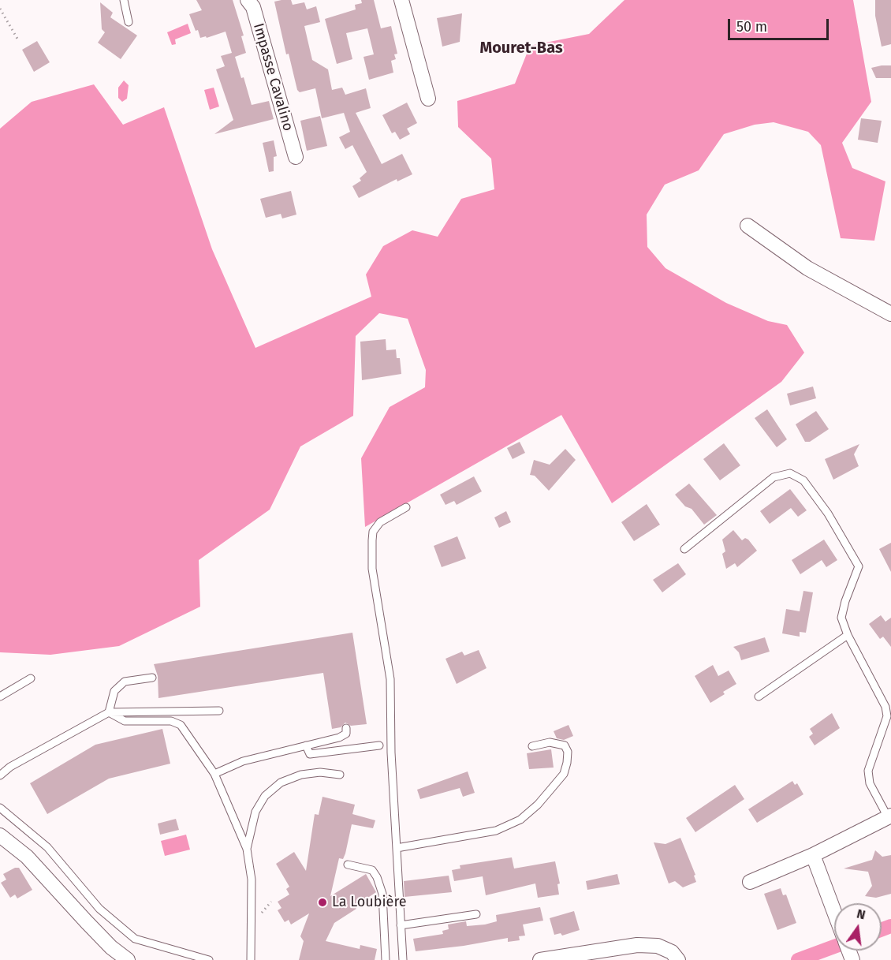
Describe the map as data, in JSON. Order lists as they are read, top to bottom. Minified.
{"streets":{"street":["Impasse Cavalino"]},"districts":["Mouret-Bas"],"places":["La Loubière"],"scale_bar":"50 m","north":"top"}
